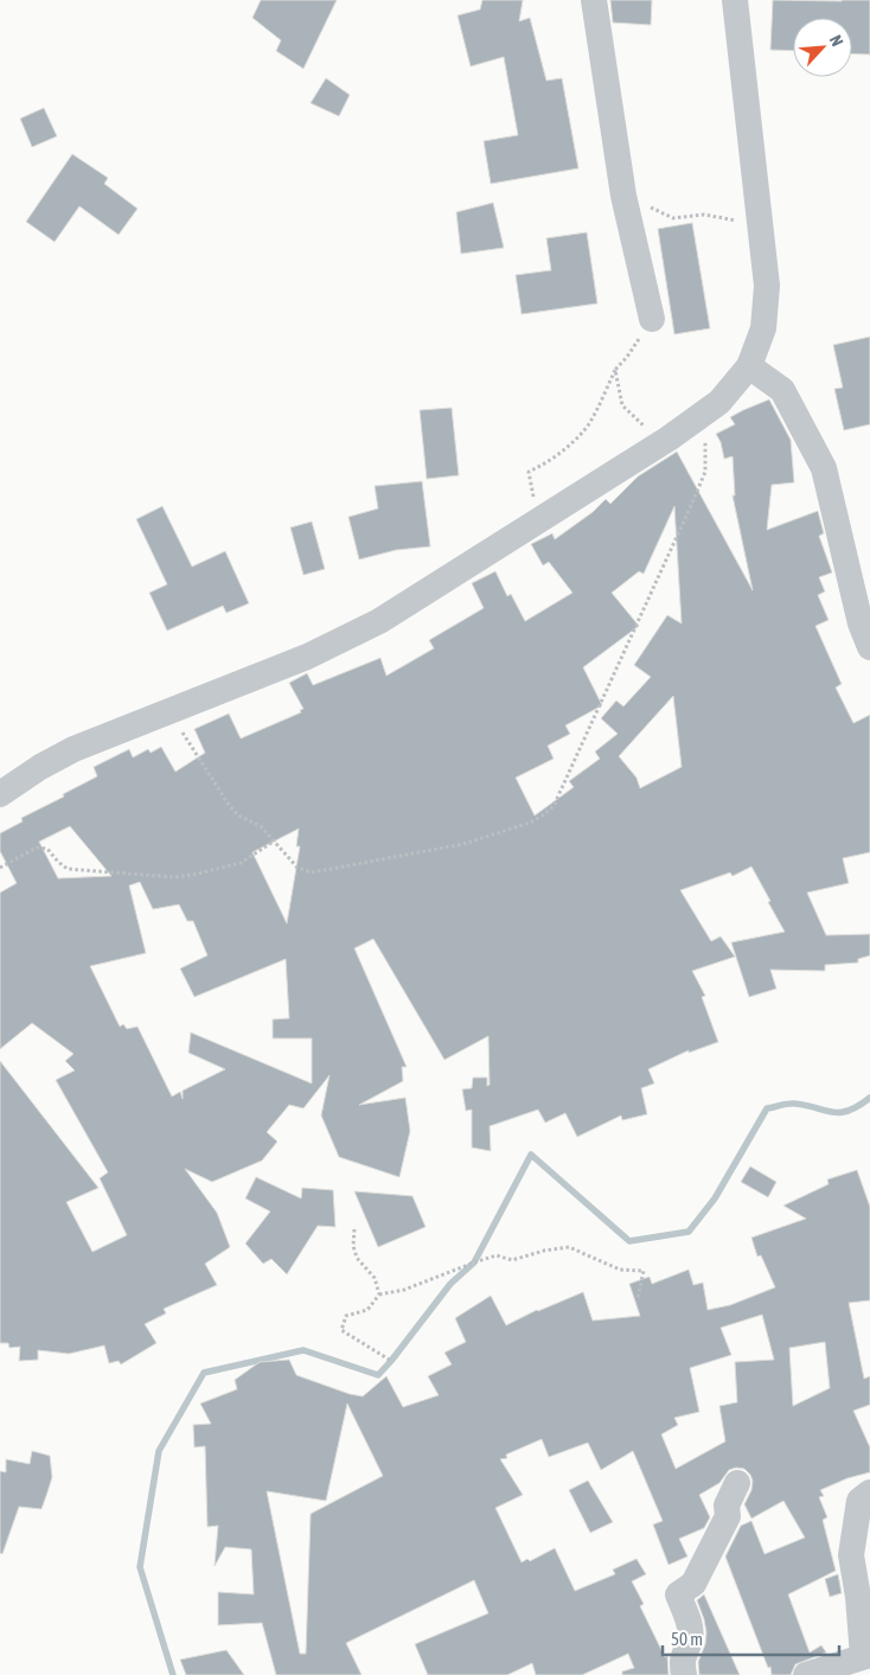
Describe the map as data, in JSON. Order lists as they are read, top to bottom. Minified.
{"scale_bar":"50 m","north":"top right"}
